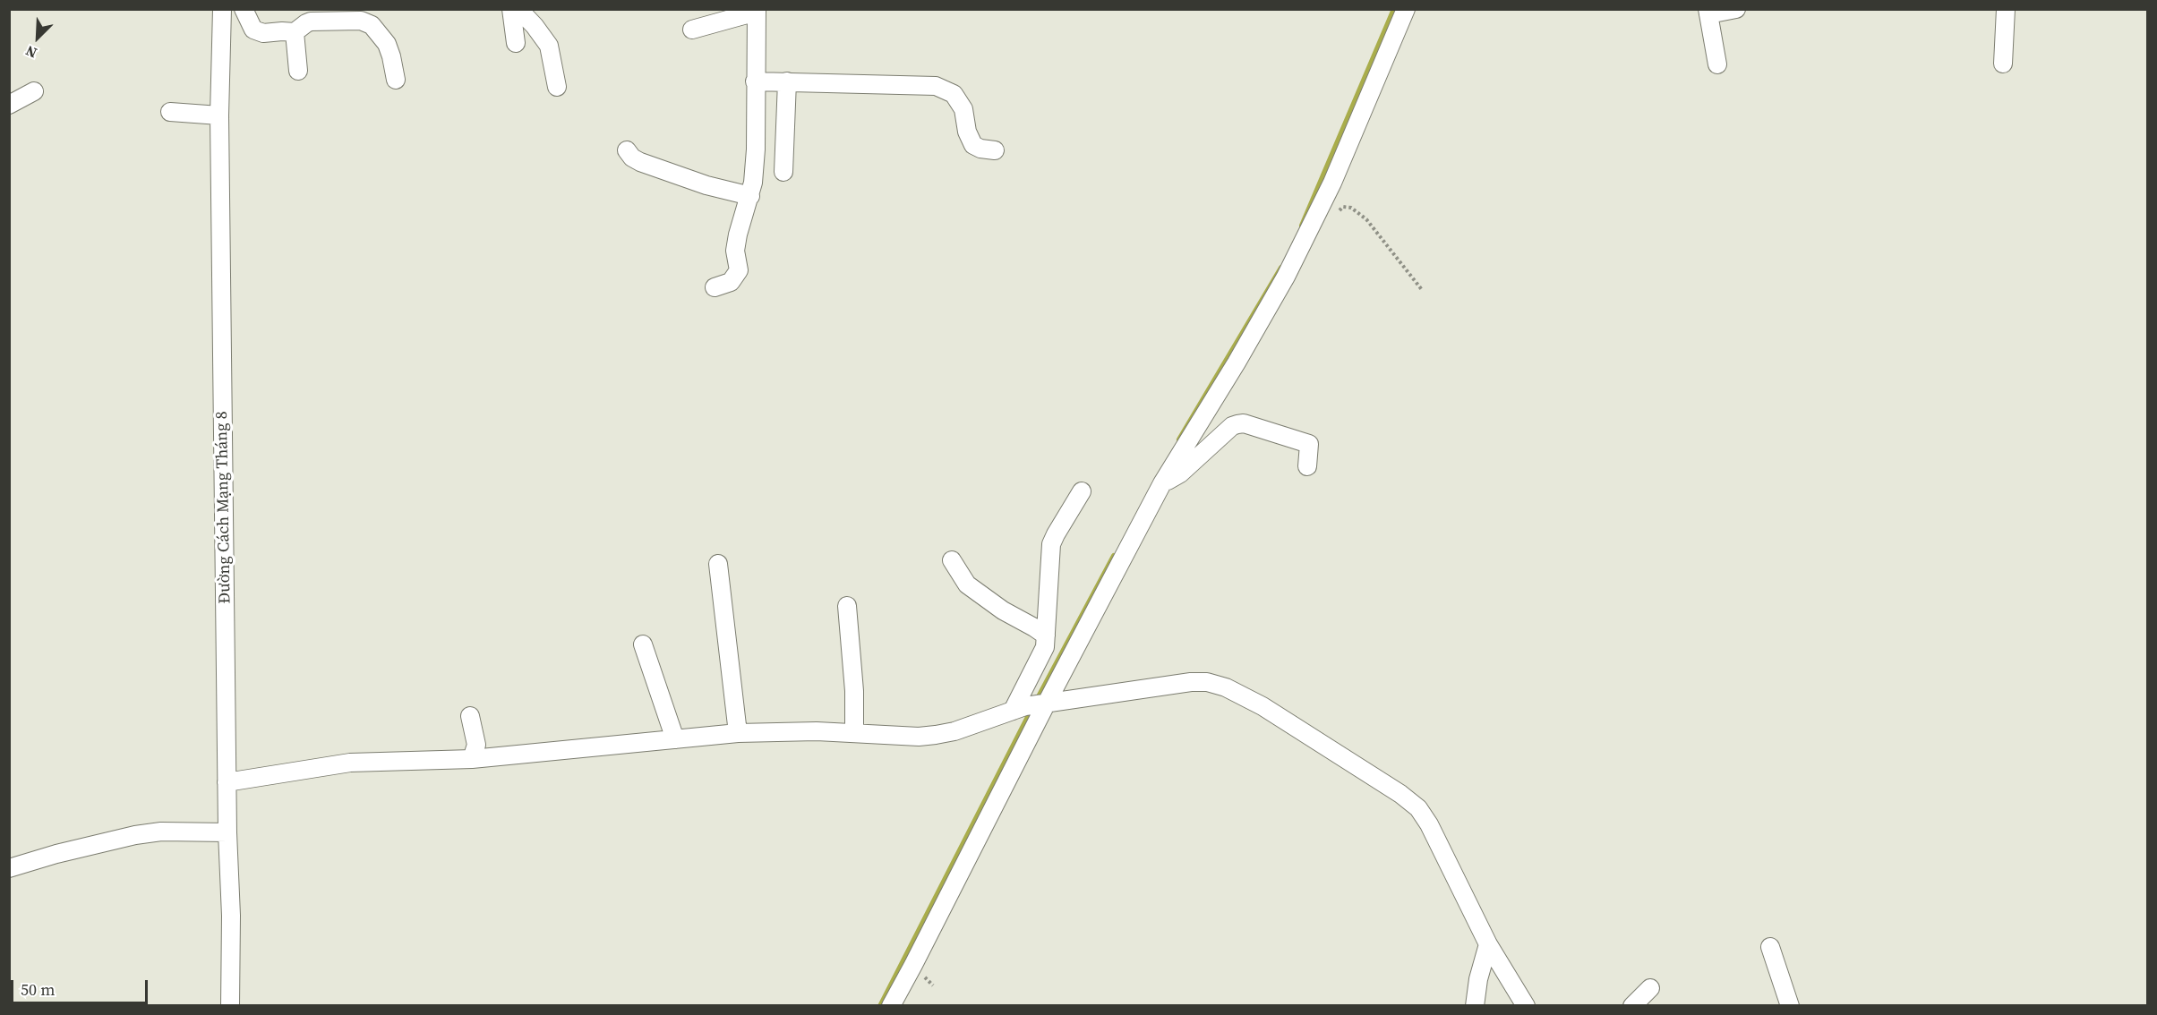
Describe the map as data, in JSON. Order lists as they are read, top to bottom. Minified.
{"streets":{"street":["Đường Cách Mạng Tháng 8"]},"scale_bar":"50 m","north":"bottom left"}
